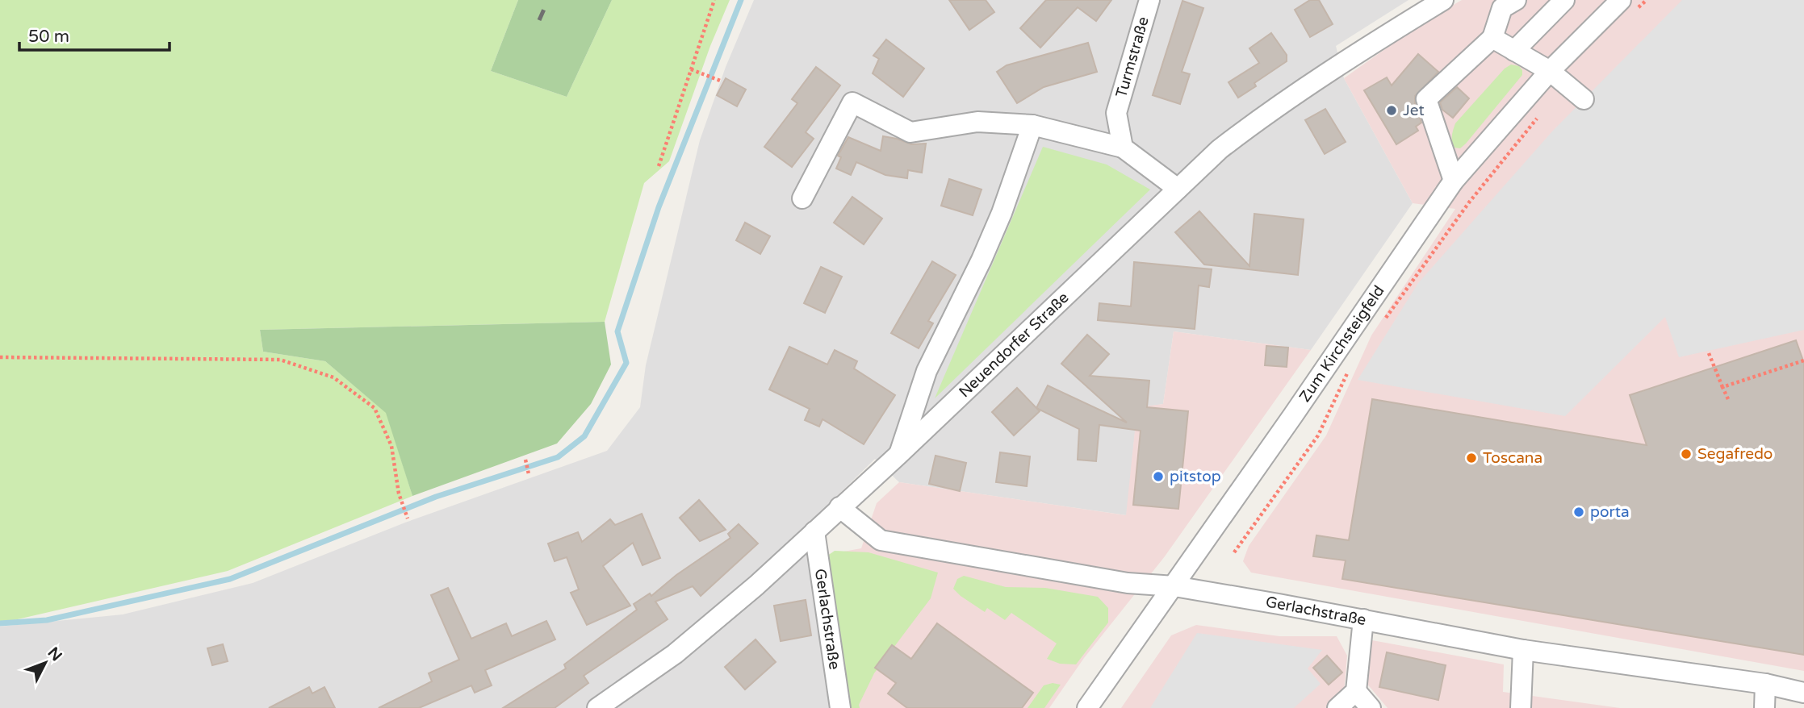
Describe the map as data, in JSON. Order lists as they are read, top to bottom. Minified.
{"streets":{"street":["Turmstraße","Zum Kirchsteigfeld","Neuendorfer Straße","Gerlachstraße"]},"crossings":[["Zum Kirchsteigfeld","Gerlachstraße"],["Neuendorfer Straße","Gerlachstraße"]],"places":["Jet","Segafredo","Toscana","pitstop","porta"],"scale_bar":"50 m","north":"top right"}
